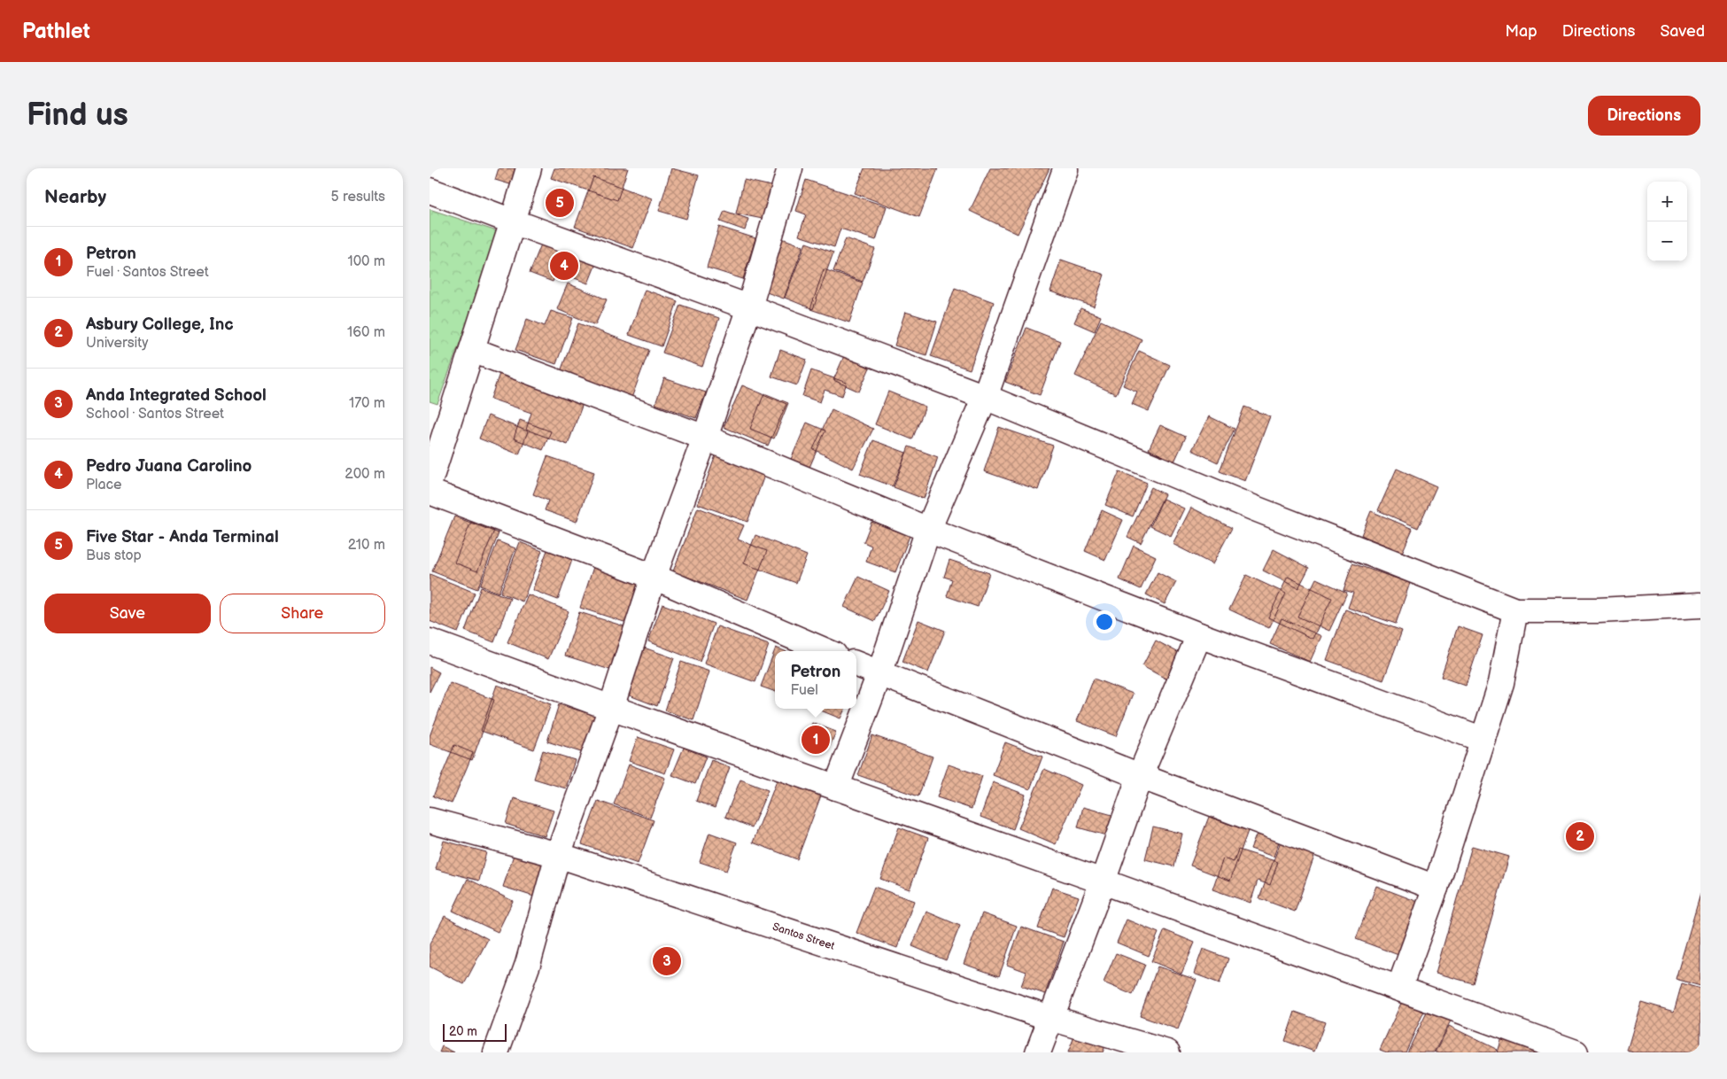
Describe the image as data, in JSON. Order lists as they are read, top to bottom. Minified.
{"streets":{"street":["Santos Street"]},"scale_bar":"20 m","page":{"header":"Pathlet","nav":["Map","Directions","Saved"],"buttons":["Directions",["Save","Share"]],"title":"Find us","heading":["Nearby","5 results"],"map_buttons":["+","−"],"pins":["5","4","1","2","3"],"list":[{"mark":"1","name":"Petron","note":"Fuel · Santos Street","value":"100 m"},{"mark":"2","name":"Asbury College, Inc","note":"University","value":"160 m"},{"mark":"3","name":"Anda Integrated School","note":"School · Santos Street","value":"170 m"},{"mark":"4","name":"Pedro Juana Carolino","note":"Place","value":"200 m"},{"mark":"5","name":"Five Star - Anda Terminal","note":"Bus stop","value":"210 m"}],"popup":["Petron","Fuel"],"scale":"20 m"}}
